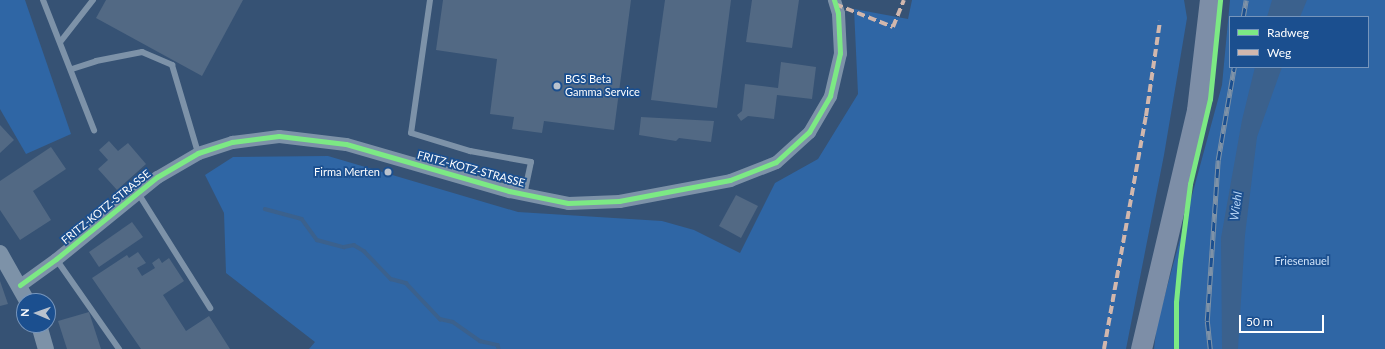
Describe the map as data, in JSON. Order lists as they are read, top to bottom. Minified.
{"streets":{"street":["FRITZ-KOTZ-STRASSE"]},"water":["Wiehl"],"parks":["Friesenauel"],"places":["BGS Beta Gamma Service","Firma Merten"],"legend":["Radweg","Weg"],"scale_bar":"50 m","north":"left"}
